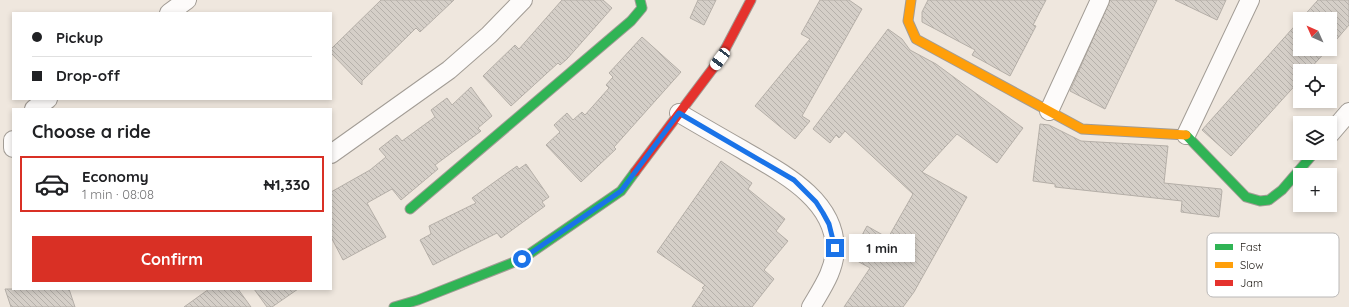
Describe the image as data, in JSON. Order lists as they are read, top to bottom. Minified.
{"legend":["Fast","Slow","Jam"],"north":"top left","page":{"map_buttons":"+","banner":["Pickup","Drop-off"],"heading":"Choose a ride","list":[{"name":"Economy","note":"1 min · 08:08","value":"₦1,330"}],"buttons":"Confirm","bubble":"1 min"}}
